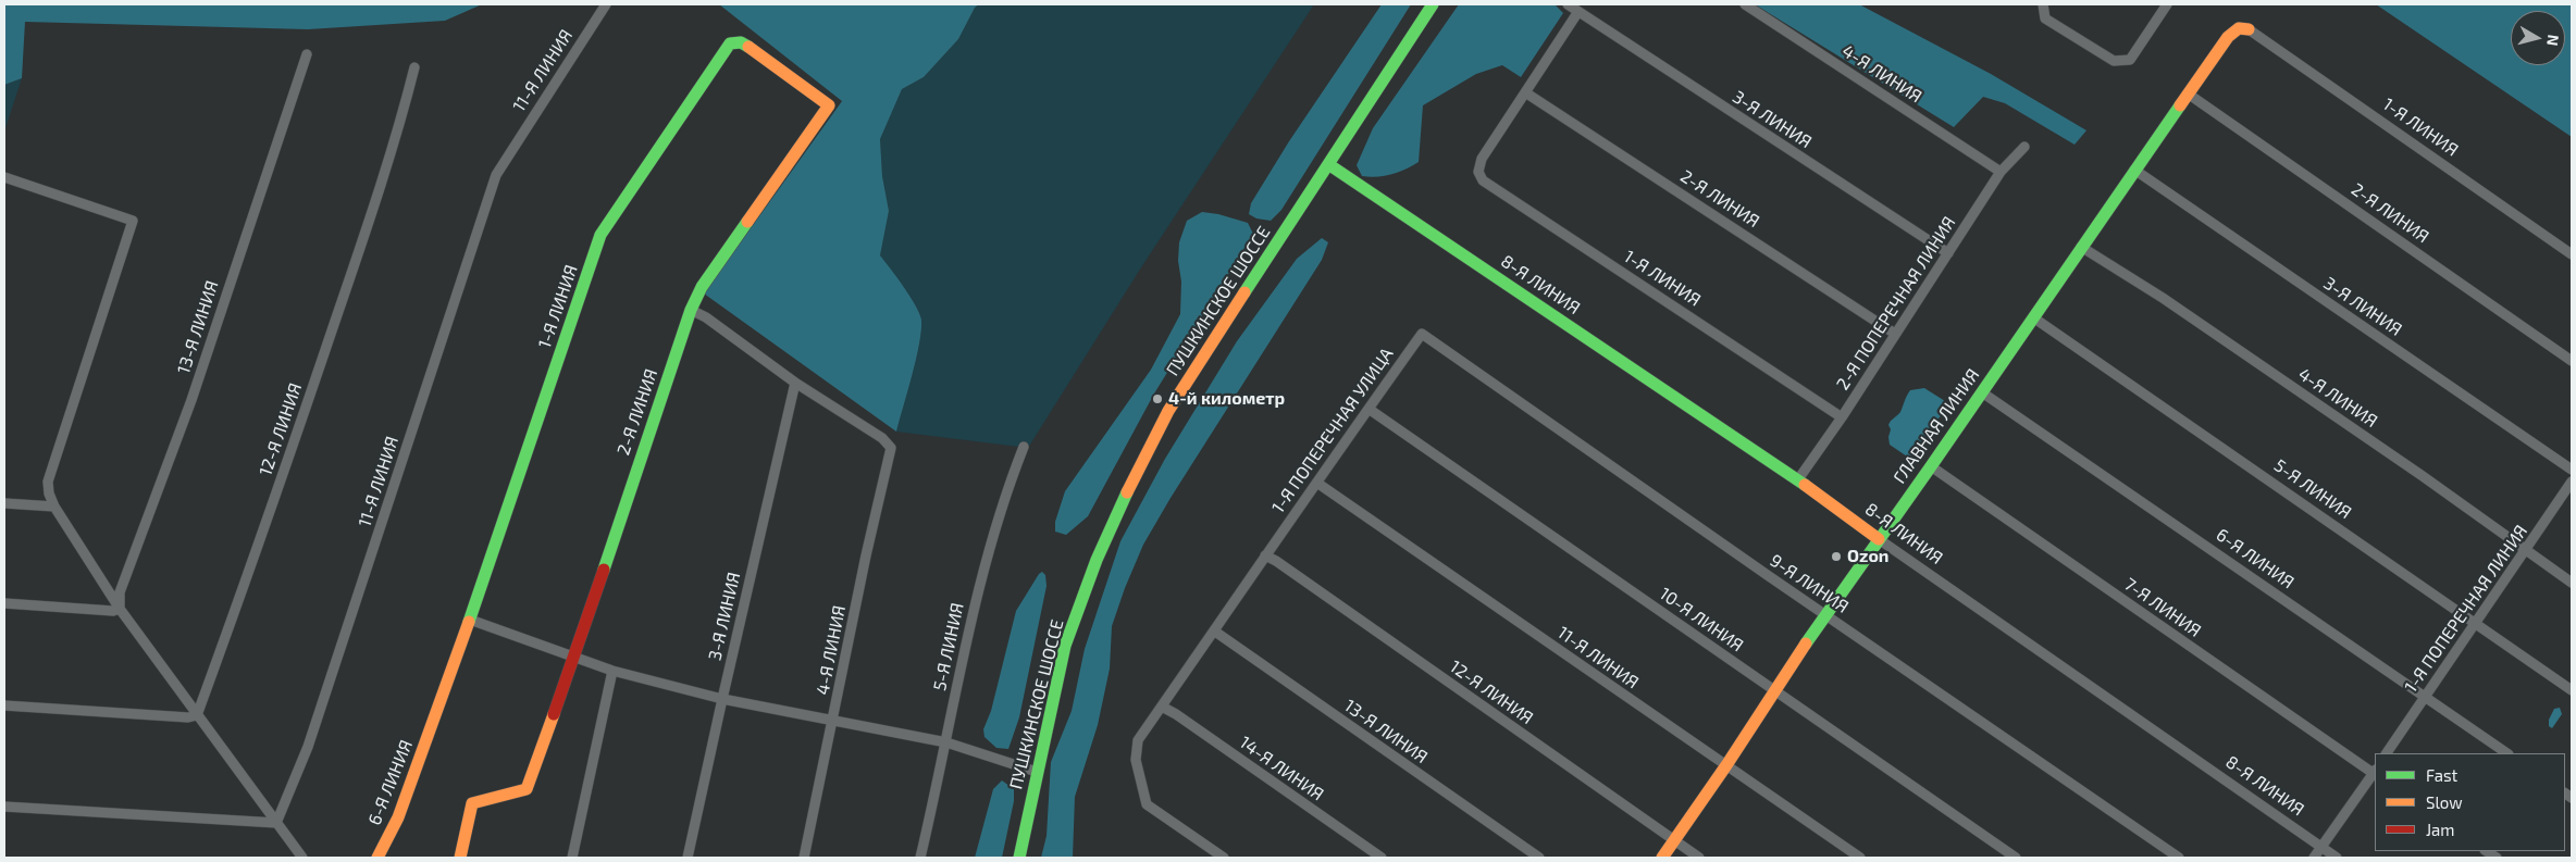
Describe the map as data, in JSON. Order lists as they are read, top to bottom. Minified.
{"streets":{"street":["11-Я ЛИНИЯ","4-Я ЛИНИЯ","3-Я ЛИНИЯ","1-Я ЛИНИЯ","2-Я ЛИНИЯ","8-Я ЛИНИЯ","ПУШКИНСКОЕ ШОССЕ","2-Я ПОПЕРЕЧНАЯ ЛИНИЯ","13-Я ЛИНИЯ","ГЛАВНАЯ ЛИНИЯ","12-Я ЛИНИЯ","1-Я ПОПЕРЕЧНАЯ УЛИЦА","5-Я ЛИНИЯ","6-Я ЛИНИЯ","9-Я ЛИНИЯ","7-Я ЛИНИЯ","1-Я ПОПЕРЕЧНАЯ ЛИНИЯ","10-Я ЛИНИЯ","14-Я ЛИНИЯ"]},"crossings":[["11-Я ЛИНИЯ","ГЛАВНАЯ ЛИНИЯ"],["11-Я ЛИНИЯ","1-Я ПОПЕРЕЧНАЯ УЛИЦА"],["4-Я ЛИНИЯ","3-Я ЛИНИЯ"],["4-Я ЛИНИЯ","2-Я ПОПЕРЕЧНАЯ ЛИНИЯ"],["4-Я ЛИНИЯ","ГЛАВНАЯ ЛИНИЯ"],["4-Я ЛИНИЯ","1-Я ПОПЕРЕЧНАЯ ЛИНИЯ"],["3-Я ЛИНИЯ","2-Я ПОПЕРЕЧНАЯ ЛИНИЯ"],["3-Я ЛИНИЯ","ГЛАВНАЯ ЛИНИЯ"],["1-Я ЛИНИЯ","2-Я ЛИНИЯ"],["1-Я ЛИНИЯ","2-Я ПОПЕРЕЧНАЯ ЛИНИЯ"],["1-Я ЛИНИЯ","ГЛАВНАЯ ЛИНИЯ"],["1-Я ЛИНИЯ","6-Я ЛИНИЯ"],["2-Я ЛИНИЯ","2-Я ПОПЕРЕЧНАЯ ЛИНИЯ"],["2-Я ЛИНИЯ","ГЛАВНАЯ ЛИНИЯ"],["8-Я ЛИНИЯ","ПУШКИНСКОЕ ШОССЕ"],["8-Я ЛИНИЯ","2-Я ПОПЕРЕЧНАЯ ЛИНИЯ"],["8-Я ЛИНИЯ","ГЛАВНАЯ ЛИНИЯ"],["13-Я ЛИНИЯ","1-Я ПОПЕРЕЧНАЯ УЛИЦА"],["ГЛАВНАЯ ЛИНИЯ","12-Я ЛИНИЯ"],["ГЛАВНАЯ ЛИНИЯ","5-Я ЛИНИЯ"],["ГЛАВНАЯ ЛИНИЯ","6-Я ЛИНИЯ"],["ГЛАВНАЯ ЛИНИЯ","9-Я ЛИНИЯ"],["ГЛАВНАЯ ЛИНИЯ","7-Я ЛИНИЯ"],["ГЛАВНАЯ ЛИНИЯ","10-Я ЛИНИЯ"],["12-Я ЛИНИЯ","1-Я ПОПЕРЕЧНАЯ УЛИЦА"],["1-Я ПОПЕРЕЧНАЯ УЛИЦА","9-Я ЛИНИЯ"],["1-Я ПОПЕРЕЧНАЯ УЛИЦА","10-Я ЛИНИЯ"],["1-Я ПОПЕРЕЧНАЯ УЛИЦА","14-Я ЛИНИЯ"],["5-Я ЛИНИЯ","1-Я ПОПЕРЕЧНАЯ ЛИНИЯ"],["6-Я ЛИНИЯ","1-Я ПОПЕРЕЧНАЯ ЛИНИЯ"]],"places":["4-й километр","Ozon"],"legend":["Fast","Slow","Jam"],"north":"right"}
